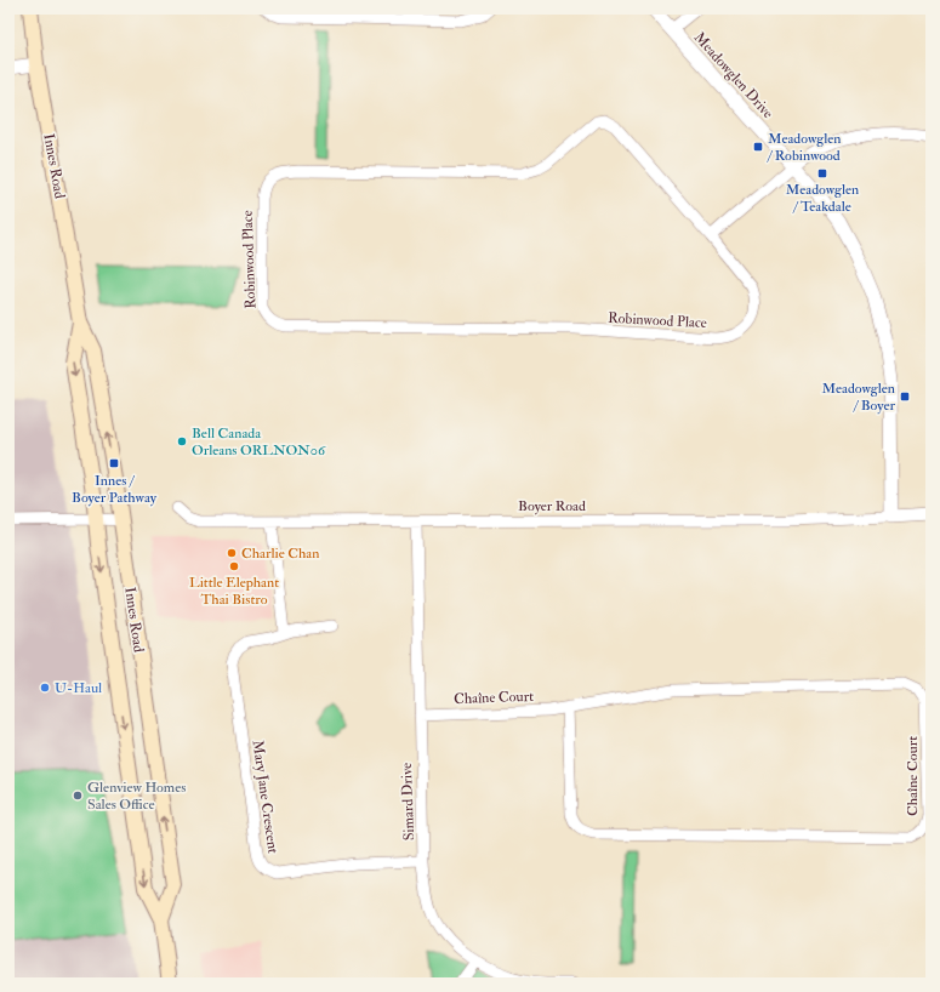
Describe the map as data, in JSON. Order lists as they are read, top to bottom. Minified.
{"streets":{"main road":["Innes Road"],"street":["Meadowglen Drive","Robinwood Place","Boyer Road","Chaîne Court","Mary Jane Crescent","Simard Drive"]},"crossings":[["Meadowglen Drive","Boyer Road"],["Boyer Road","Simard Drive"],["Chaîne Court","Simard Drive"],["Mary Jane Crescent","Simard Drive"]],"places":{"transit":["Meadowglen / Robinwood","Meadowglen / Teakdale","Meadowglen / Boyer","Innes / Boyer Pathway"],"other":["Bell Canada Orleans ORLNON06","Charlie Chan","Little Elephant Thai Bistro","U-Haul","Glenview Homes Sales Office"]}}
